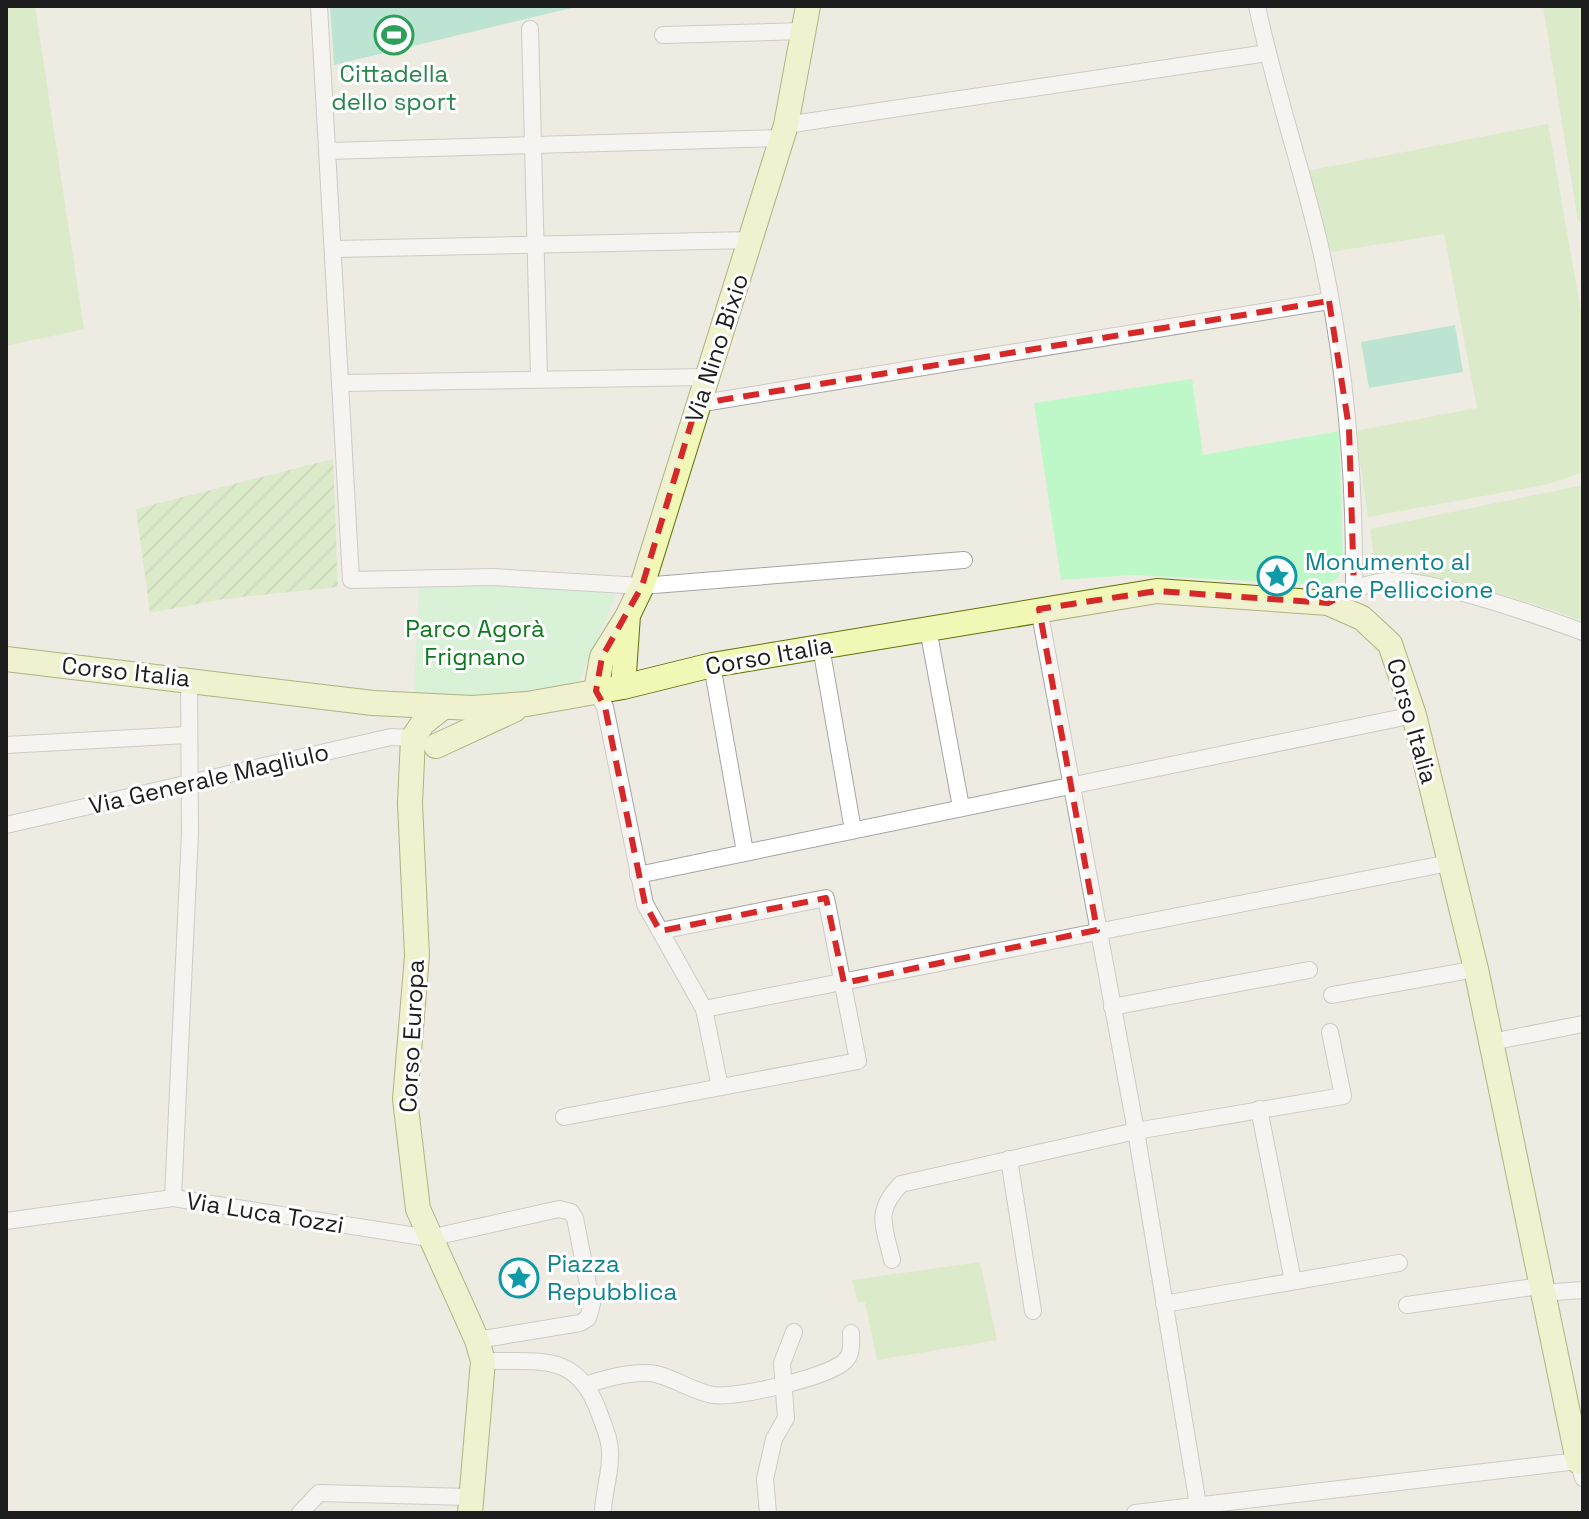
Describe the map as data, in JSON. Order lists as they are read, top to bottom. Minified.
{"streets":{"street":["Via Nino Bixio","Corso Italia","Via Generale Magliulo","Corso Europa","Via Luca Tozzi"]},"crossings":[["Via Nino Bixio","Corso Italia"],["Corso Europa","Via Luca Tozzi"]],"parks":["Parco Agorà Frignano"],"places":{"sports":["Cittadella dello sport"],"place":["Monumento al Cane Pelliccione","Piazza Repubblica"]}}
